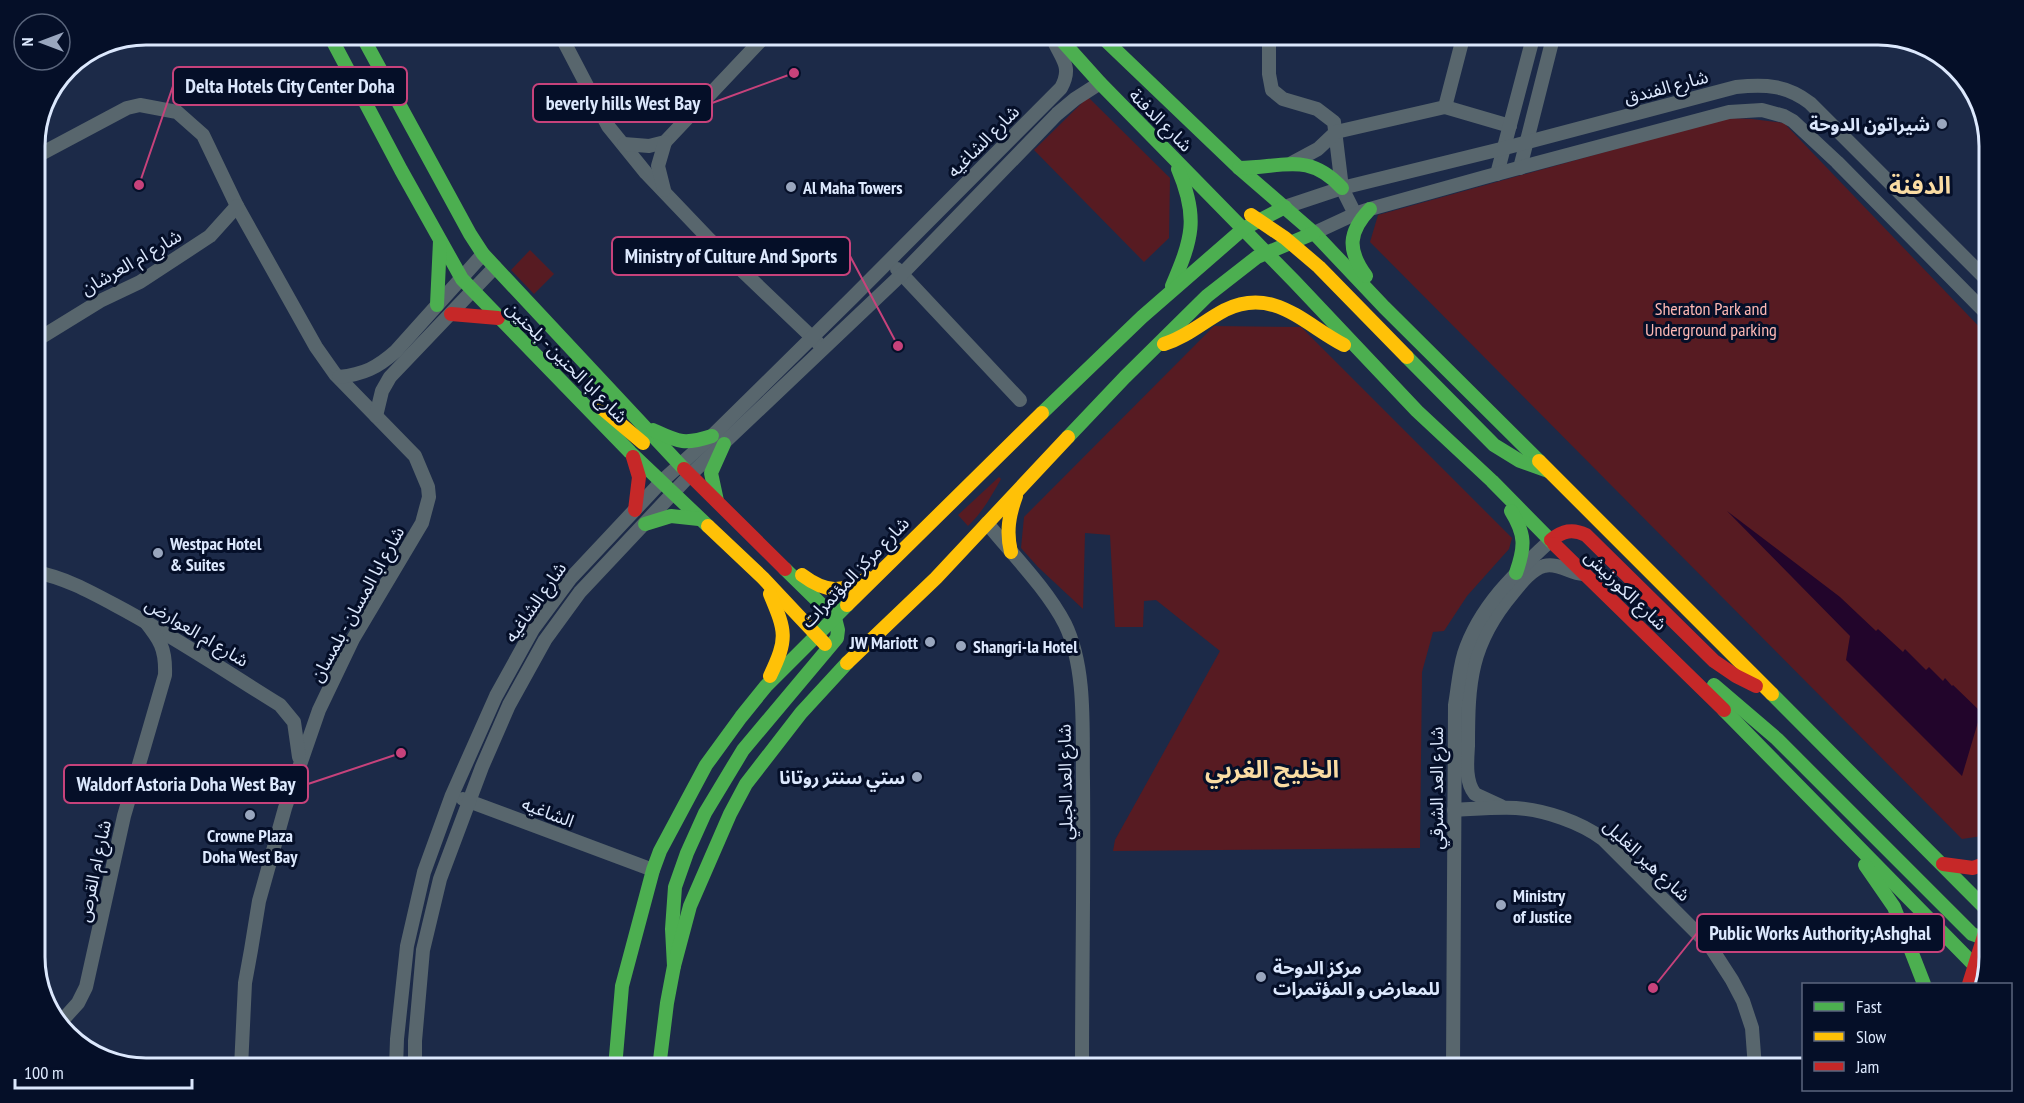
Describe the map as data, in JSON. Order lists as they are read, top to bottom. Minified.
{"streets":{"street":["شارع الفندق","شارع الدفنة","شارع الشاغيه","شارع ام العرشان","شارع ابا الحنين - بلحنين","شارع مركز المؤتمرات","شارع الكورنيش","شارع ابا المسان - بلمسان","شارع ام العوارض","شارع العد الجبلي","شارع العد الشرقي","الشاغيه","شارع هير الغليل","شارع ام القرص"]},"crossings":[["شارع الفندق","شارع الدفنة"],["شارع الفندق","شارع مركز المؤتمرات"],["شارع الفندق","شارع الكورنيش"],["شارع الدفنة","شارع الشاغيه"],["شارع الدفنة","شارع مركز المؤتمرات"],["شارع الدفنة","شارع الكورنيش"],["شارع الشاغيه","شارع ابا الحنين - بلحنين"],["شارع الشاغيه","الشاغيه"],["شارع ام العرشان","شارع ابا المسان - بلمسان"],["شارع ابا الحنين - بلحنين","شارع مركز المؤتمرات"],["شارع مركز المؤتمرات","شارع الكورنيش"],["شارع مركز المؤتمرات","الشاغيه"],["شارع الكورنيش","شارع العد الشرقي"],["شارع ابا المسان - بلمسان","شارع ام العوارض"],["شارع ام العوارض","شارع ام القرص"],["شارع العد الشرقي","شارع هير الغليل"]],"districts":["الدفنة","الخليج الغربي"],"parks":["Sheraton Park and Underground parking"],"places":["beverly hills West Bay","شيراتون الدوحة","Delta Hotels City Center Doha","Al Maha Towers","Ministry of Culture And Sports","Westpac Hotel & Suites","JW Mariott","Shangri-la Hotel","Waldorf Astoria Doha West Bay","ستي سنتر روتانا","Crowne Plaza Doha West Bay","Ministry of Justice","مركز الدوحة للمعارض و المؤتمرات","Public Works Authority;Ashghal"],"legend":["Fast","Slow","Jam"],"scale_bar":"100 m","north":"left"}
